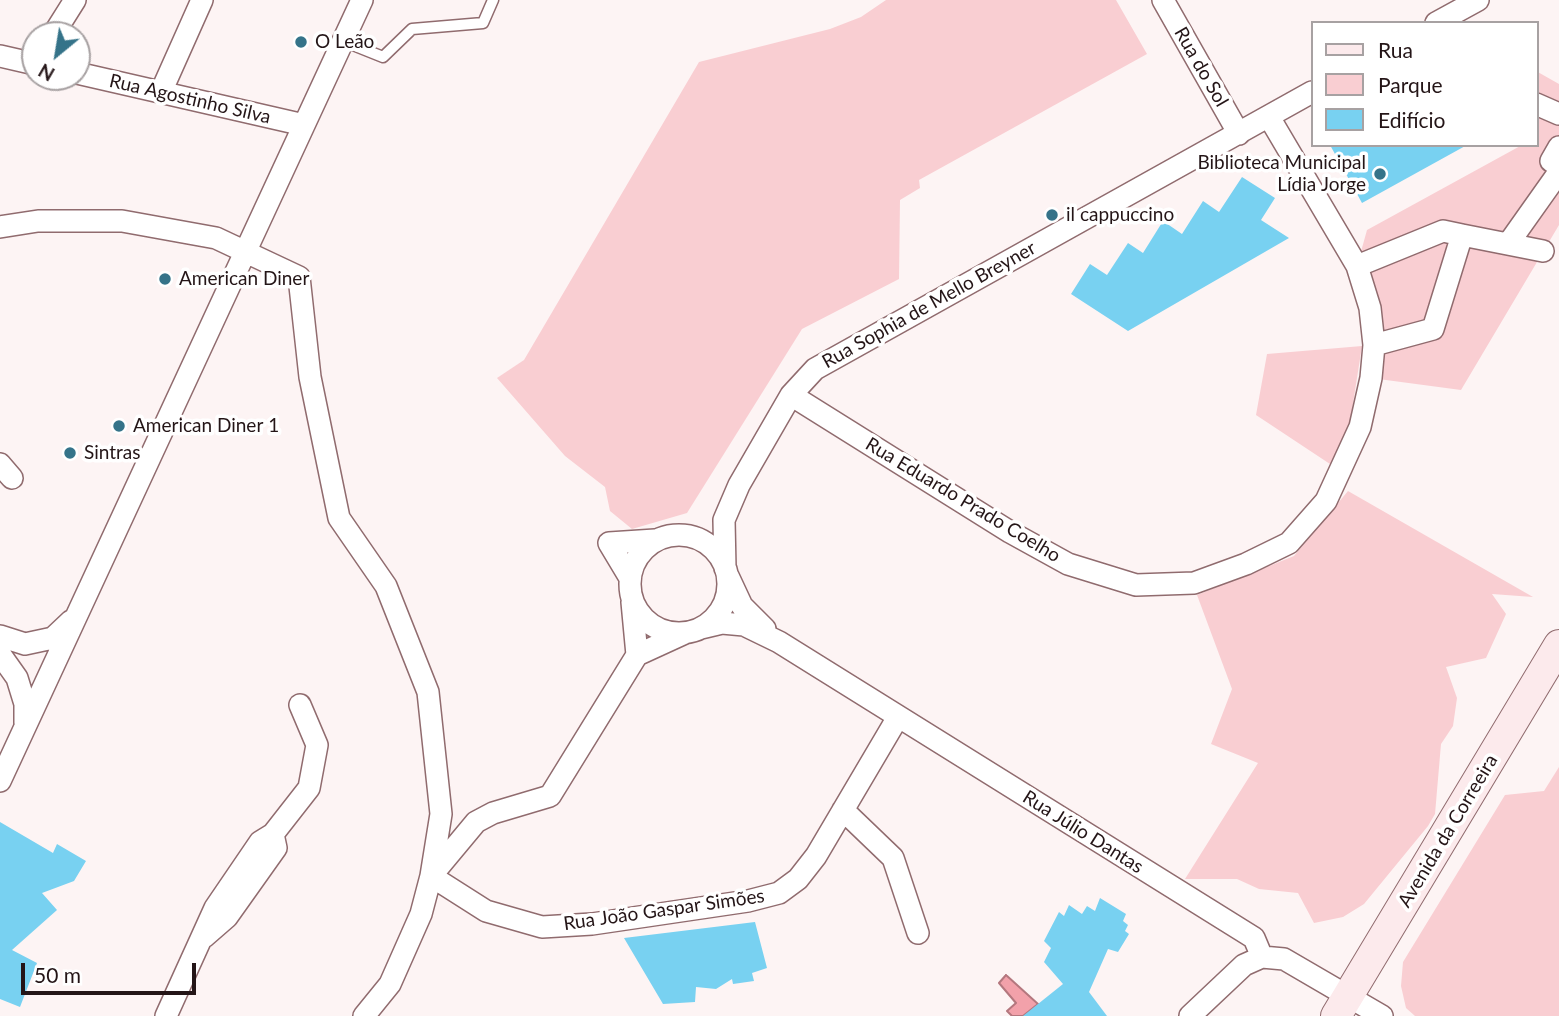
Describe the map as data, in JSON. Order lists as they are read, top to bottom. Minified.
{"streets":{"main road":["Avenida da Correeira"],"street":["Rua do Sol","Rua Agostinho Silva","Rua Sophia de Mello Breyner","Rua Eduardo Prado Coelho","Rua Júlio Dantas","Rua João Gaspar Simões"]},"crossings":[["Rua do Sol","Rua Sophia de Mello Breyner"],["Rua Sophia de Mello Breyner","Rua Eduardo Prado Coelho"],["Rua Sophia de Mello Breyner","Rua Júlio Dantas"],["Rua Júlio Dantas","Rua João Gaspar Simões"]],"places":["O Leão","Biblioteca Municipal Lídia Jorge","il cappuccino","American Diner","American Diner 1","Sintras"],"legend":["Rua","Parque","Edifício"],"scale_bar":"50 m","north":"bottom left"}
